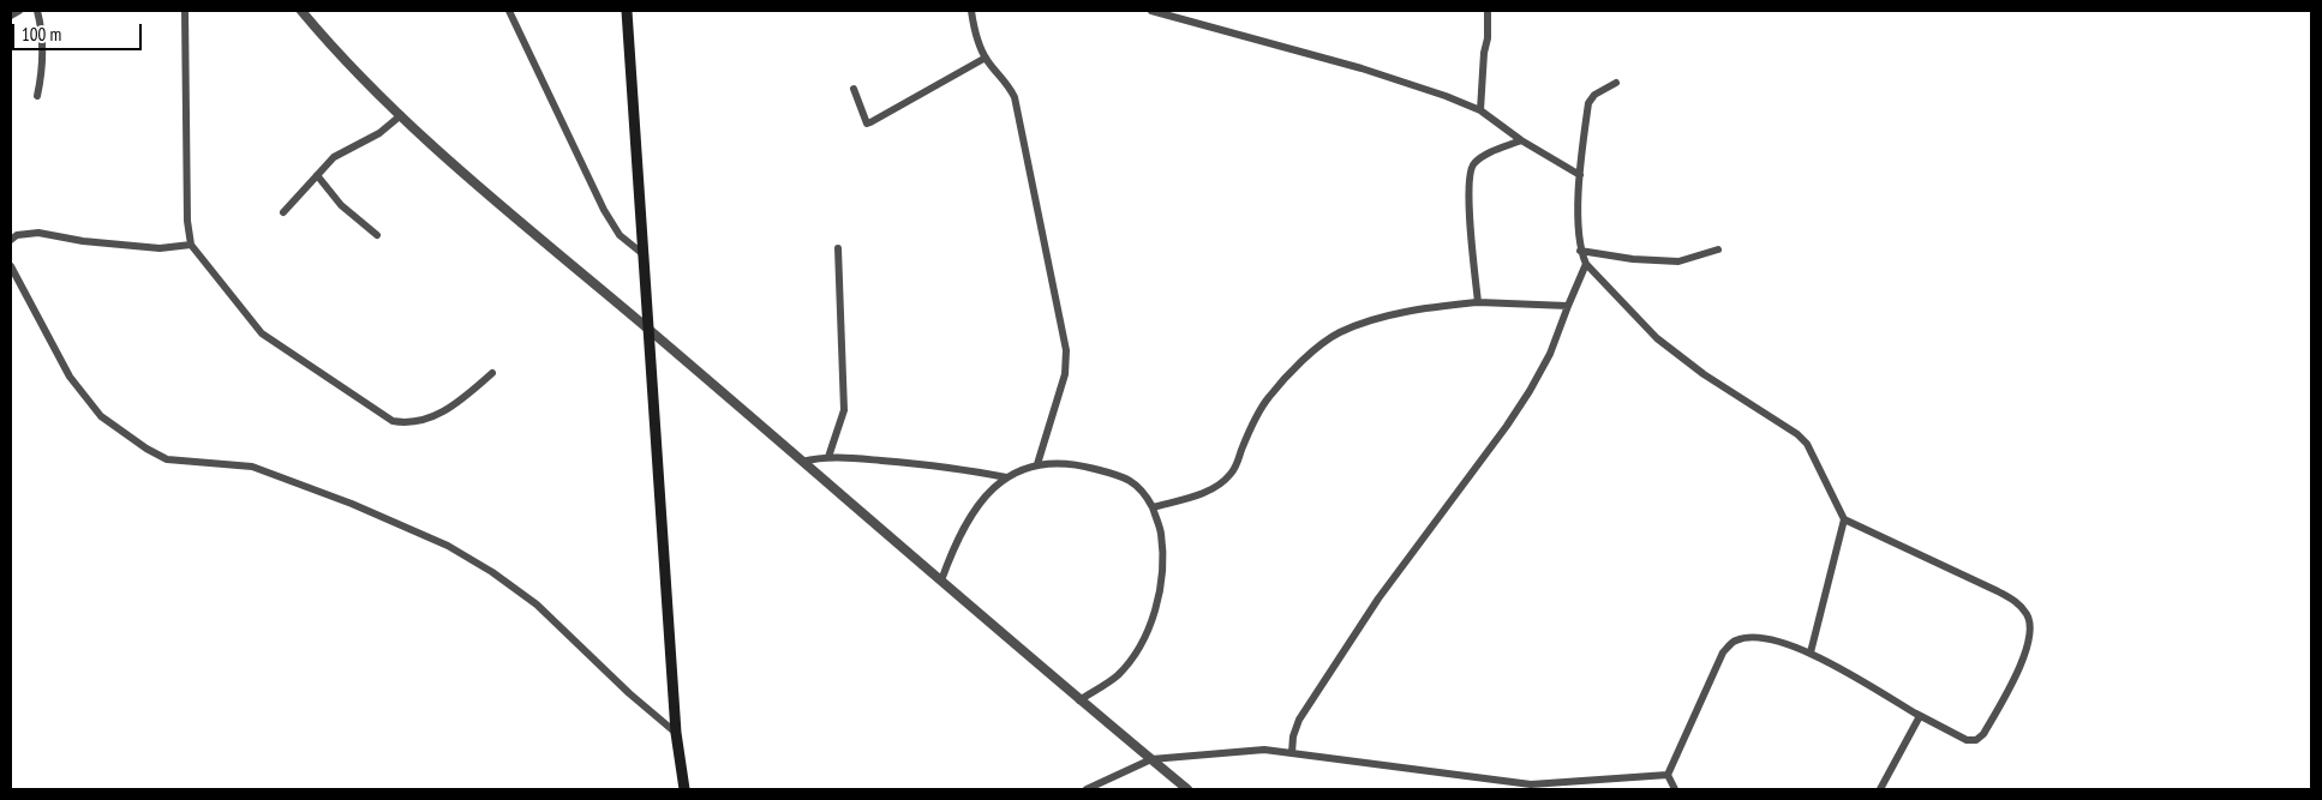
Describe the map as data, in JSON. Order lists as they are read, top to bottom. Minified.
{"scale_bar":"100 m"}
